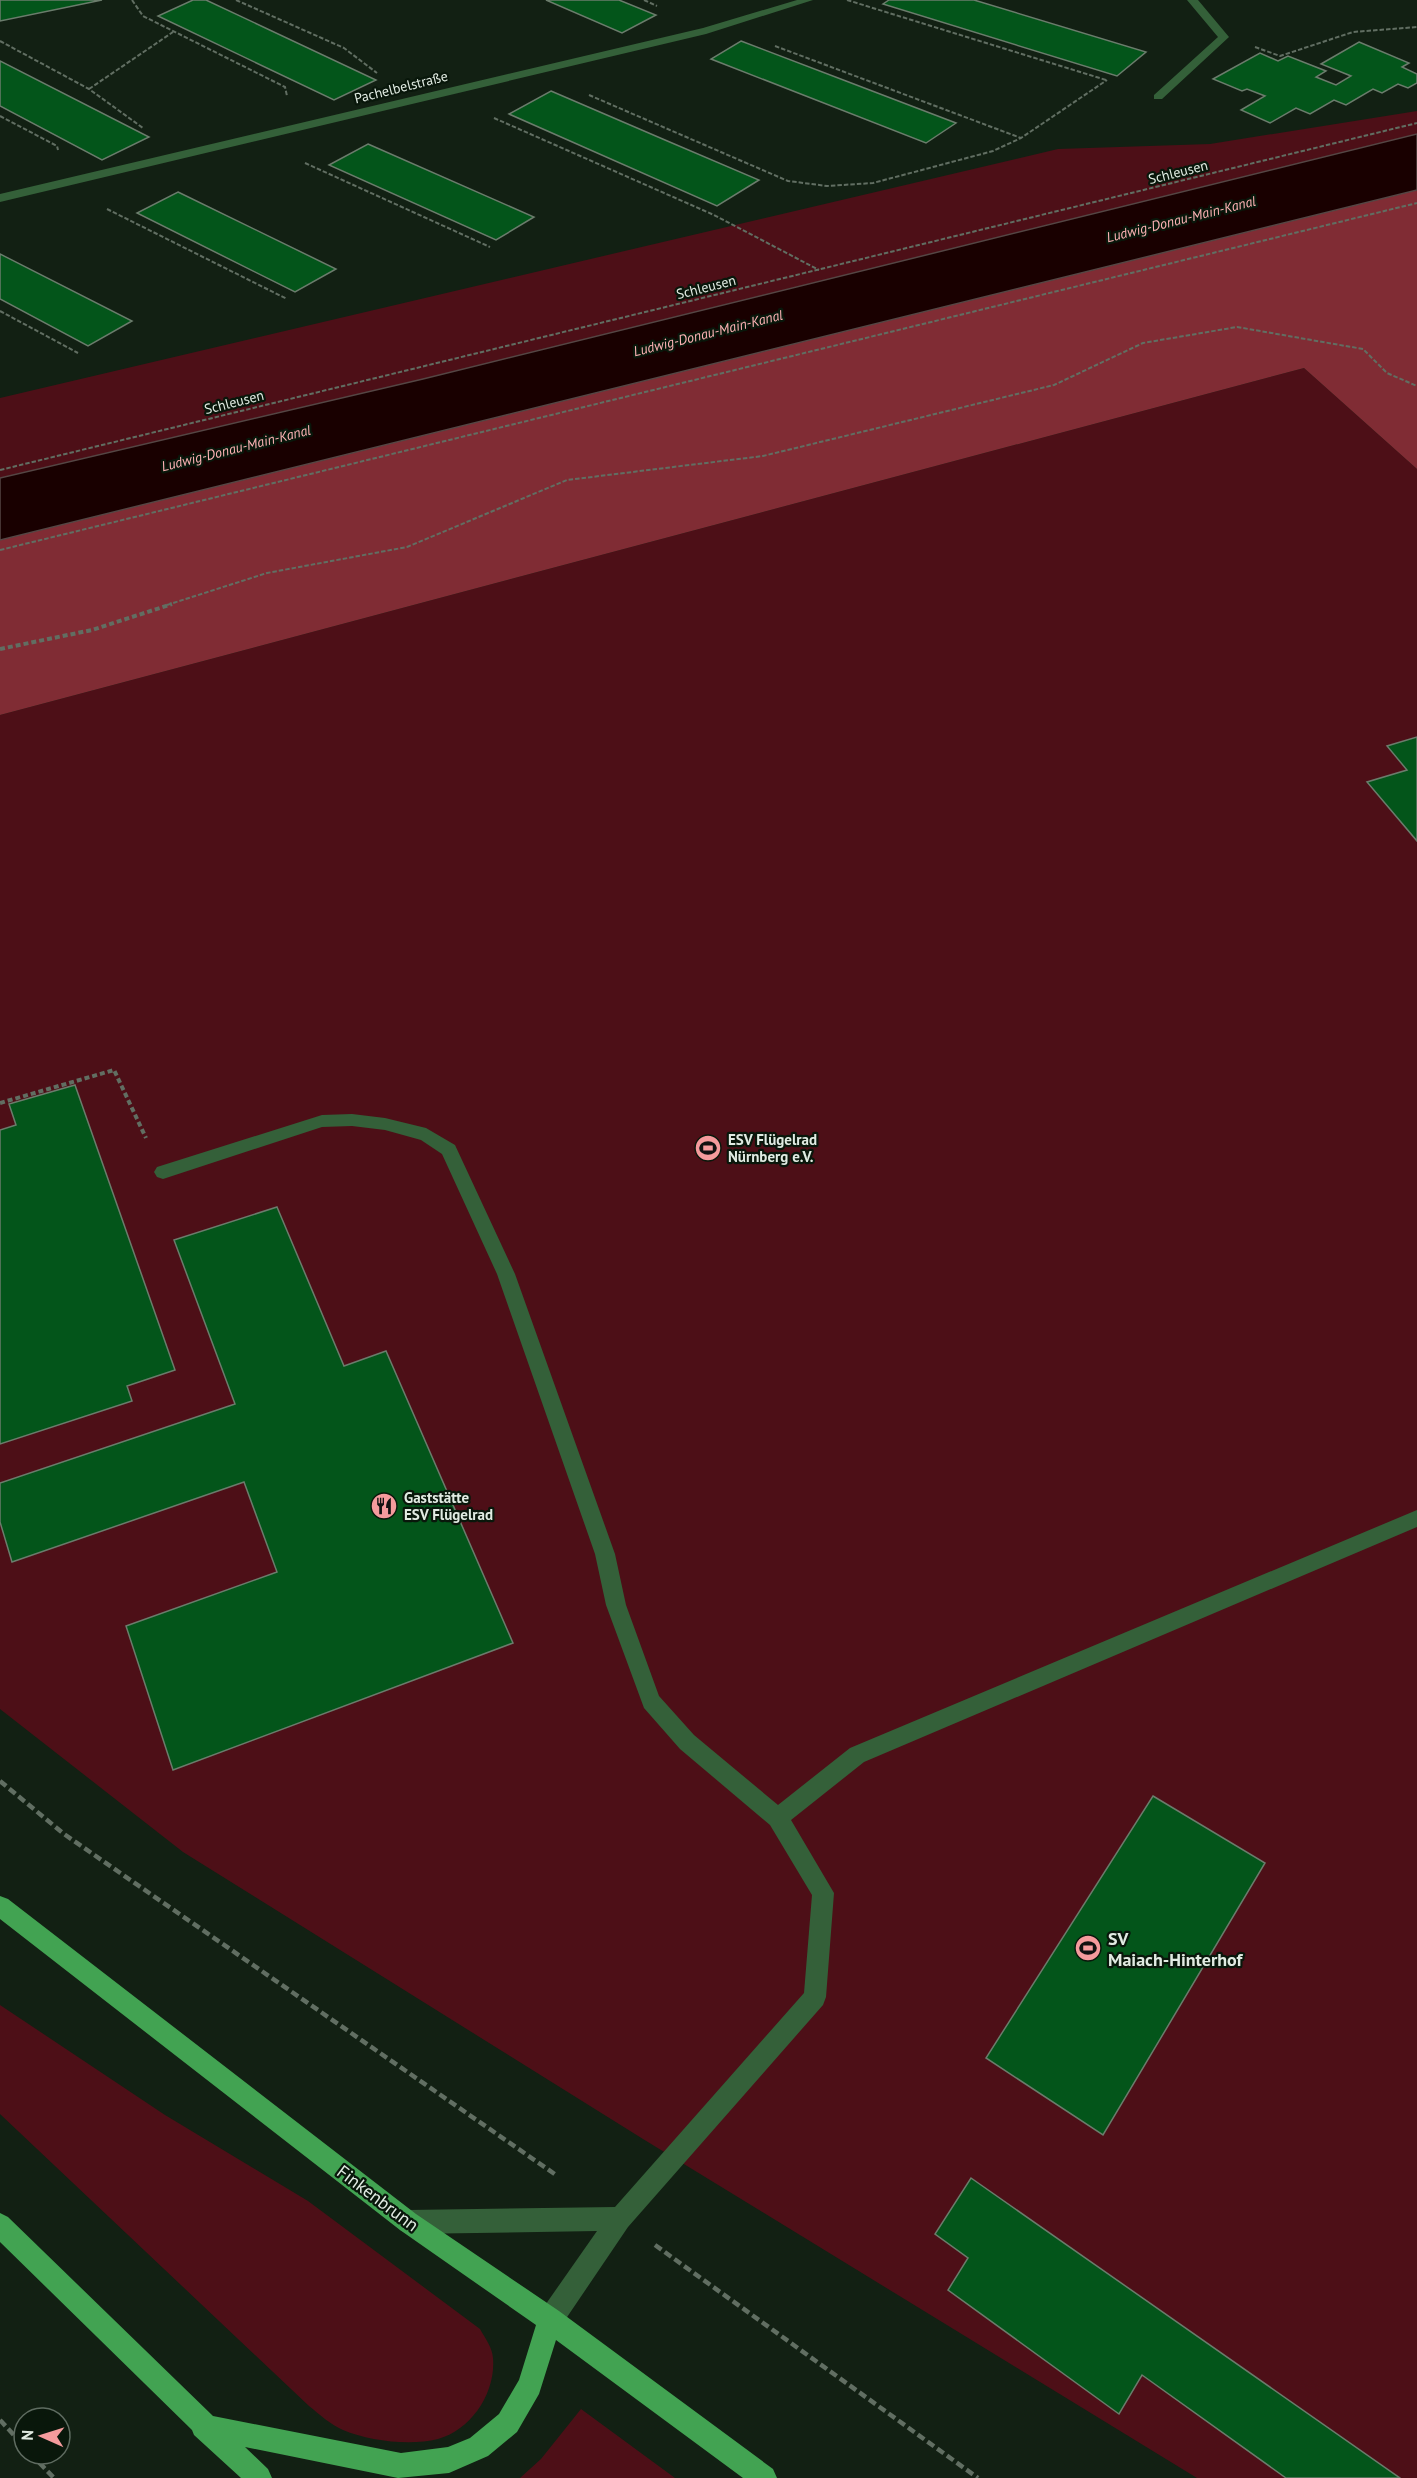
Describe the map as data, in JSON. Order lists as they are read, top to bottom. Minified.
{"streets":{"main road":["Finkenbrunn"],"street":["Pachelbelstraße"],"path":["Schleusen"]},"water":["Ludwig-Donau-Main-Kanal"],"places":{"sports":["ESV Flügelrad Nürnberg e.V.","SV Maiach-Hinterhof"],"restaurant":["Gaststätte ESV Flügelrad"]},"north":"left"}
